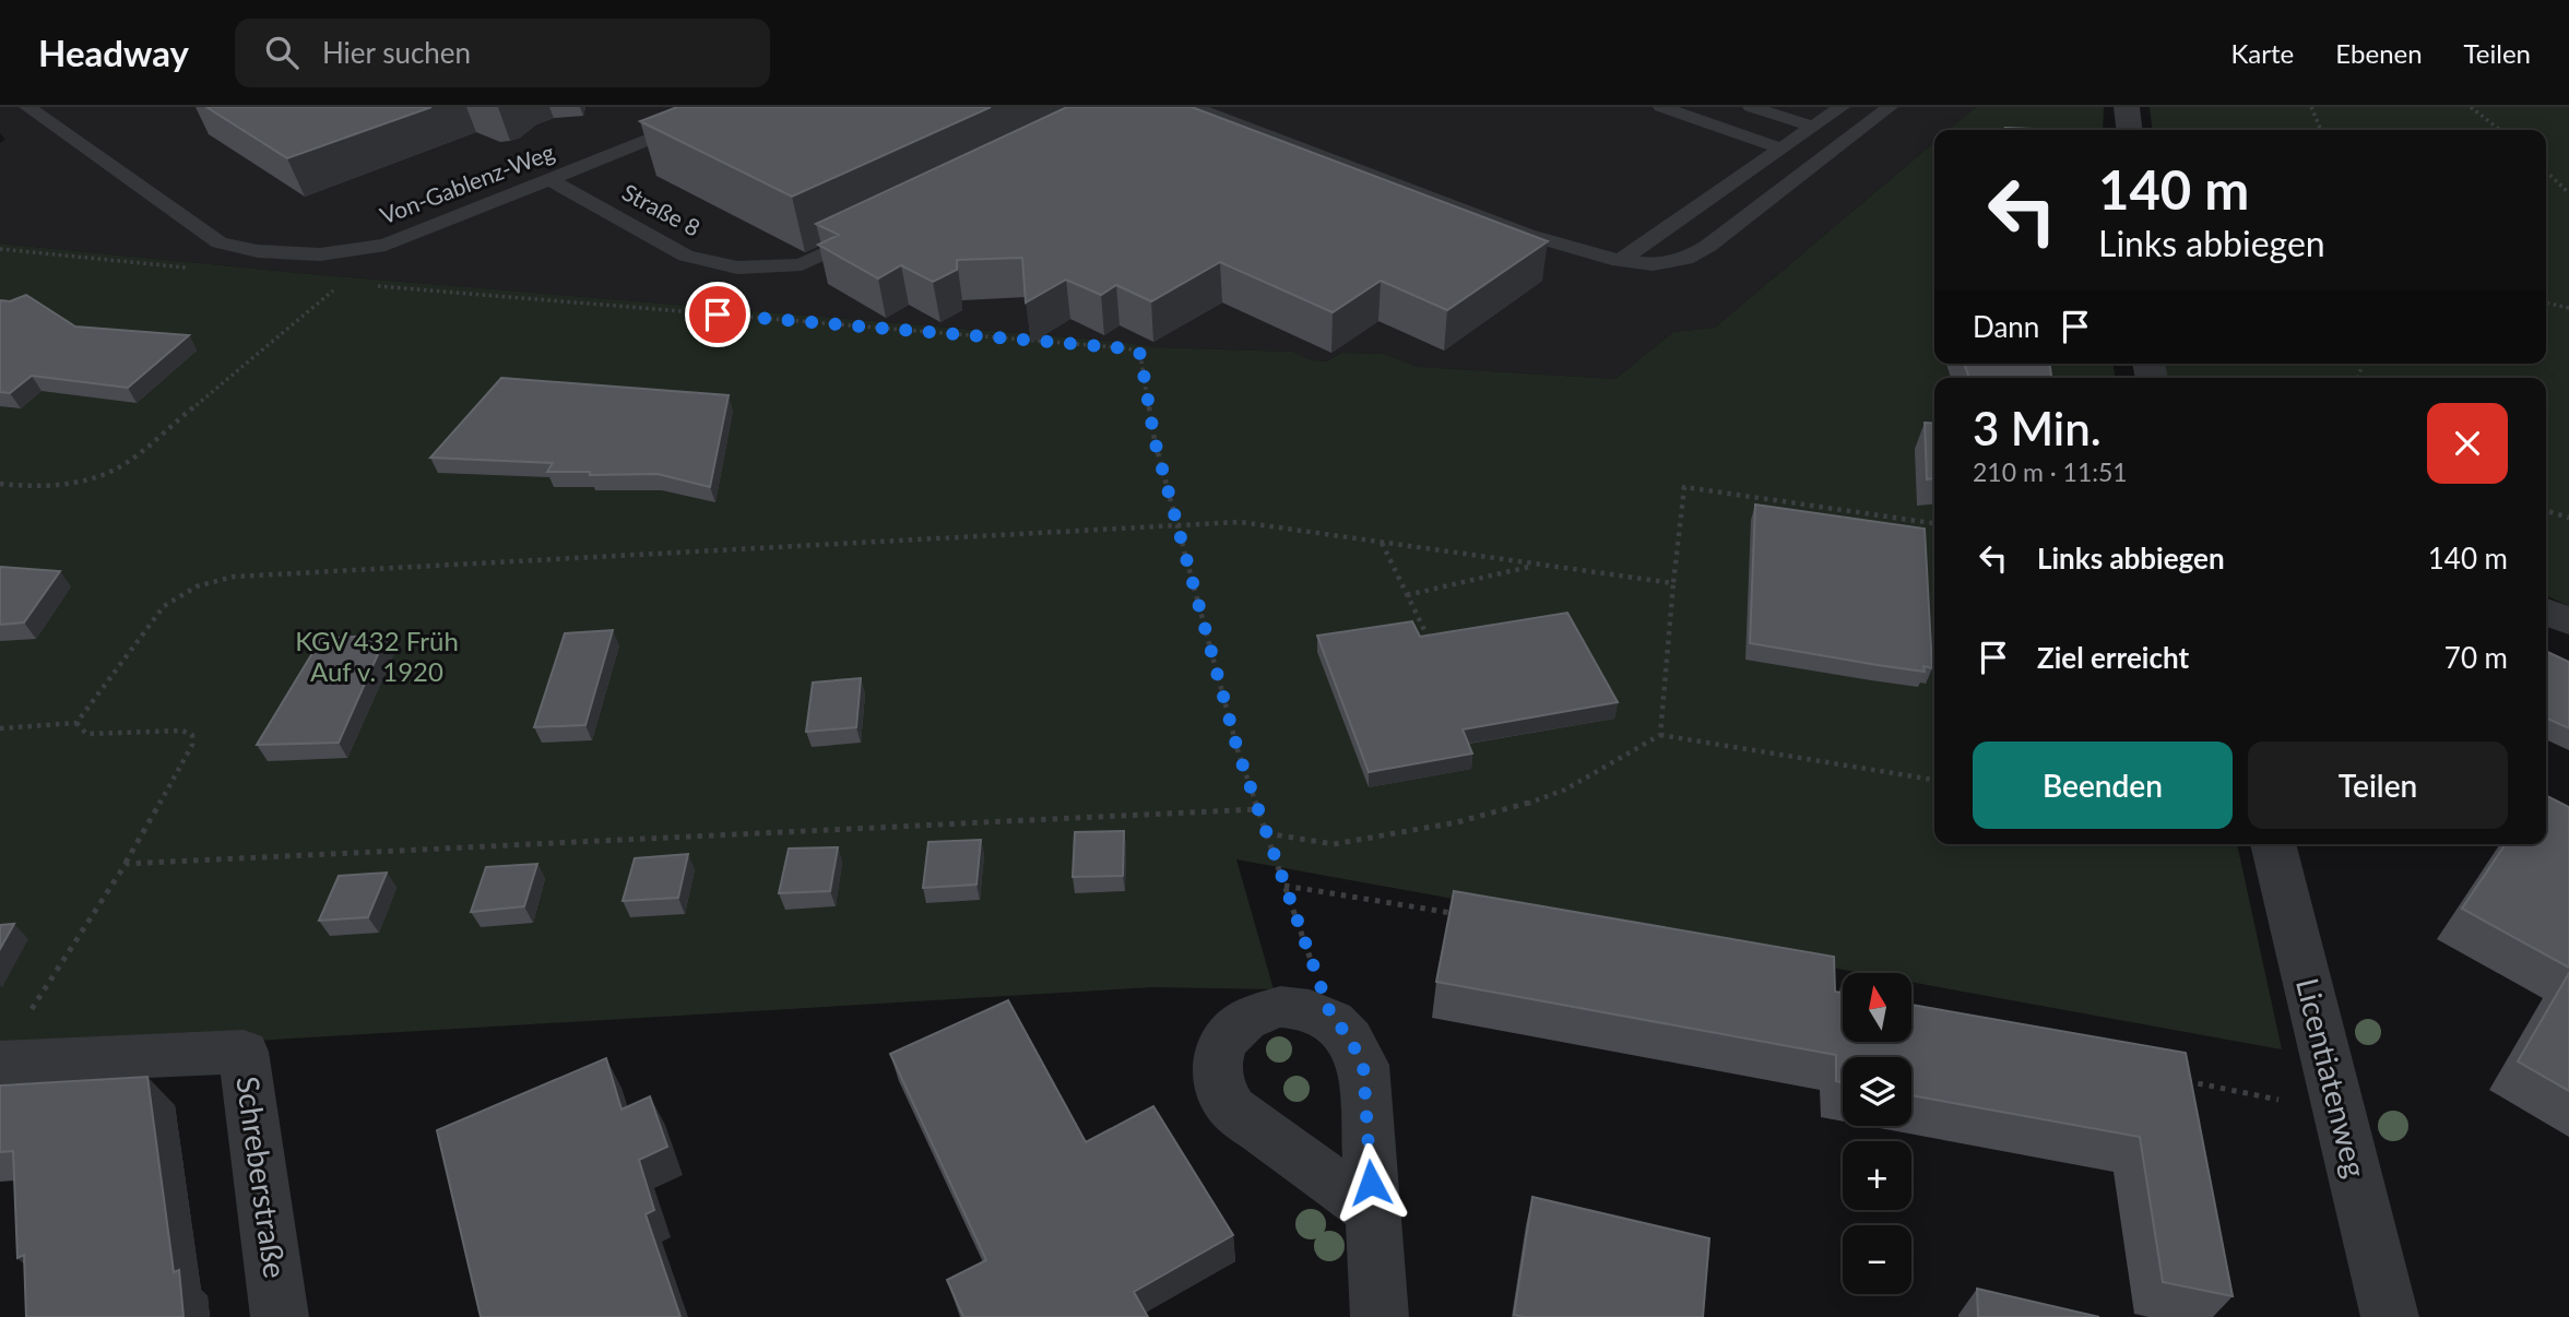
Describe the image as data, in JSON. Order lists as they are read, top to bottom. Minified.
{"streets":{"street":["Licentiatenweg","Schreberstraße"],"lane":["Von-Gablenz-Weg","Straße 8"]},"crossings":[["Von-Gablenz-Weg","Straße 8"]],"parks":["KGV 432 Früh Auf v. 1920"],"north":"top","page":{"header":"Headway","search":"Hier suchen","nav":["Karte","Ebenen","Teilen"],"turn":["140 m","Links abbiegen"],"then":"Dann","heading":["3 Min.","210 m · 11:51"],"list":[{"name":"Links abbiegen","value":"140 m"},{"name":"Ziel erreicht","value":"70 m"}],"buttons":["Beenden","Teilen"],"map_buttons":["+","−"]}}
